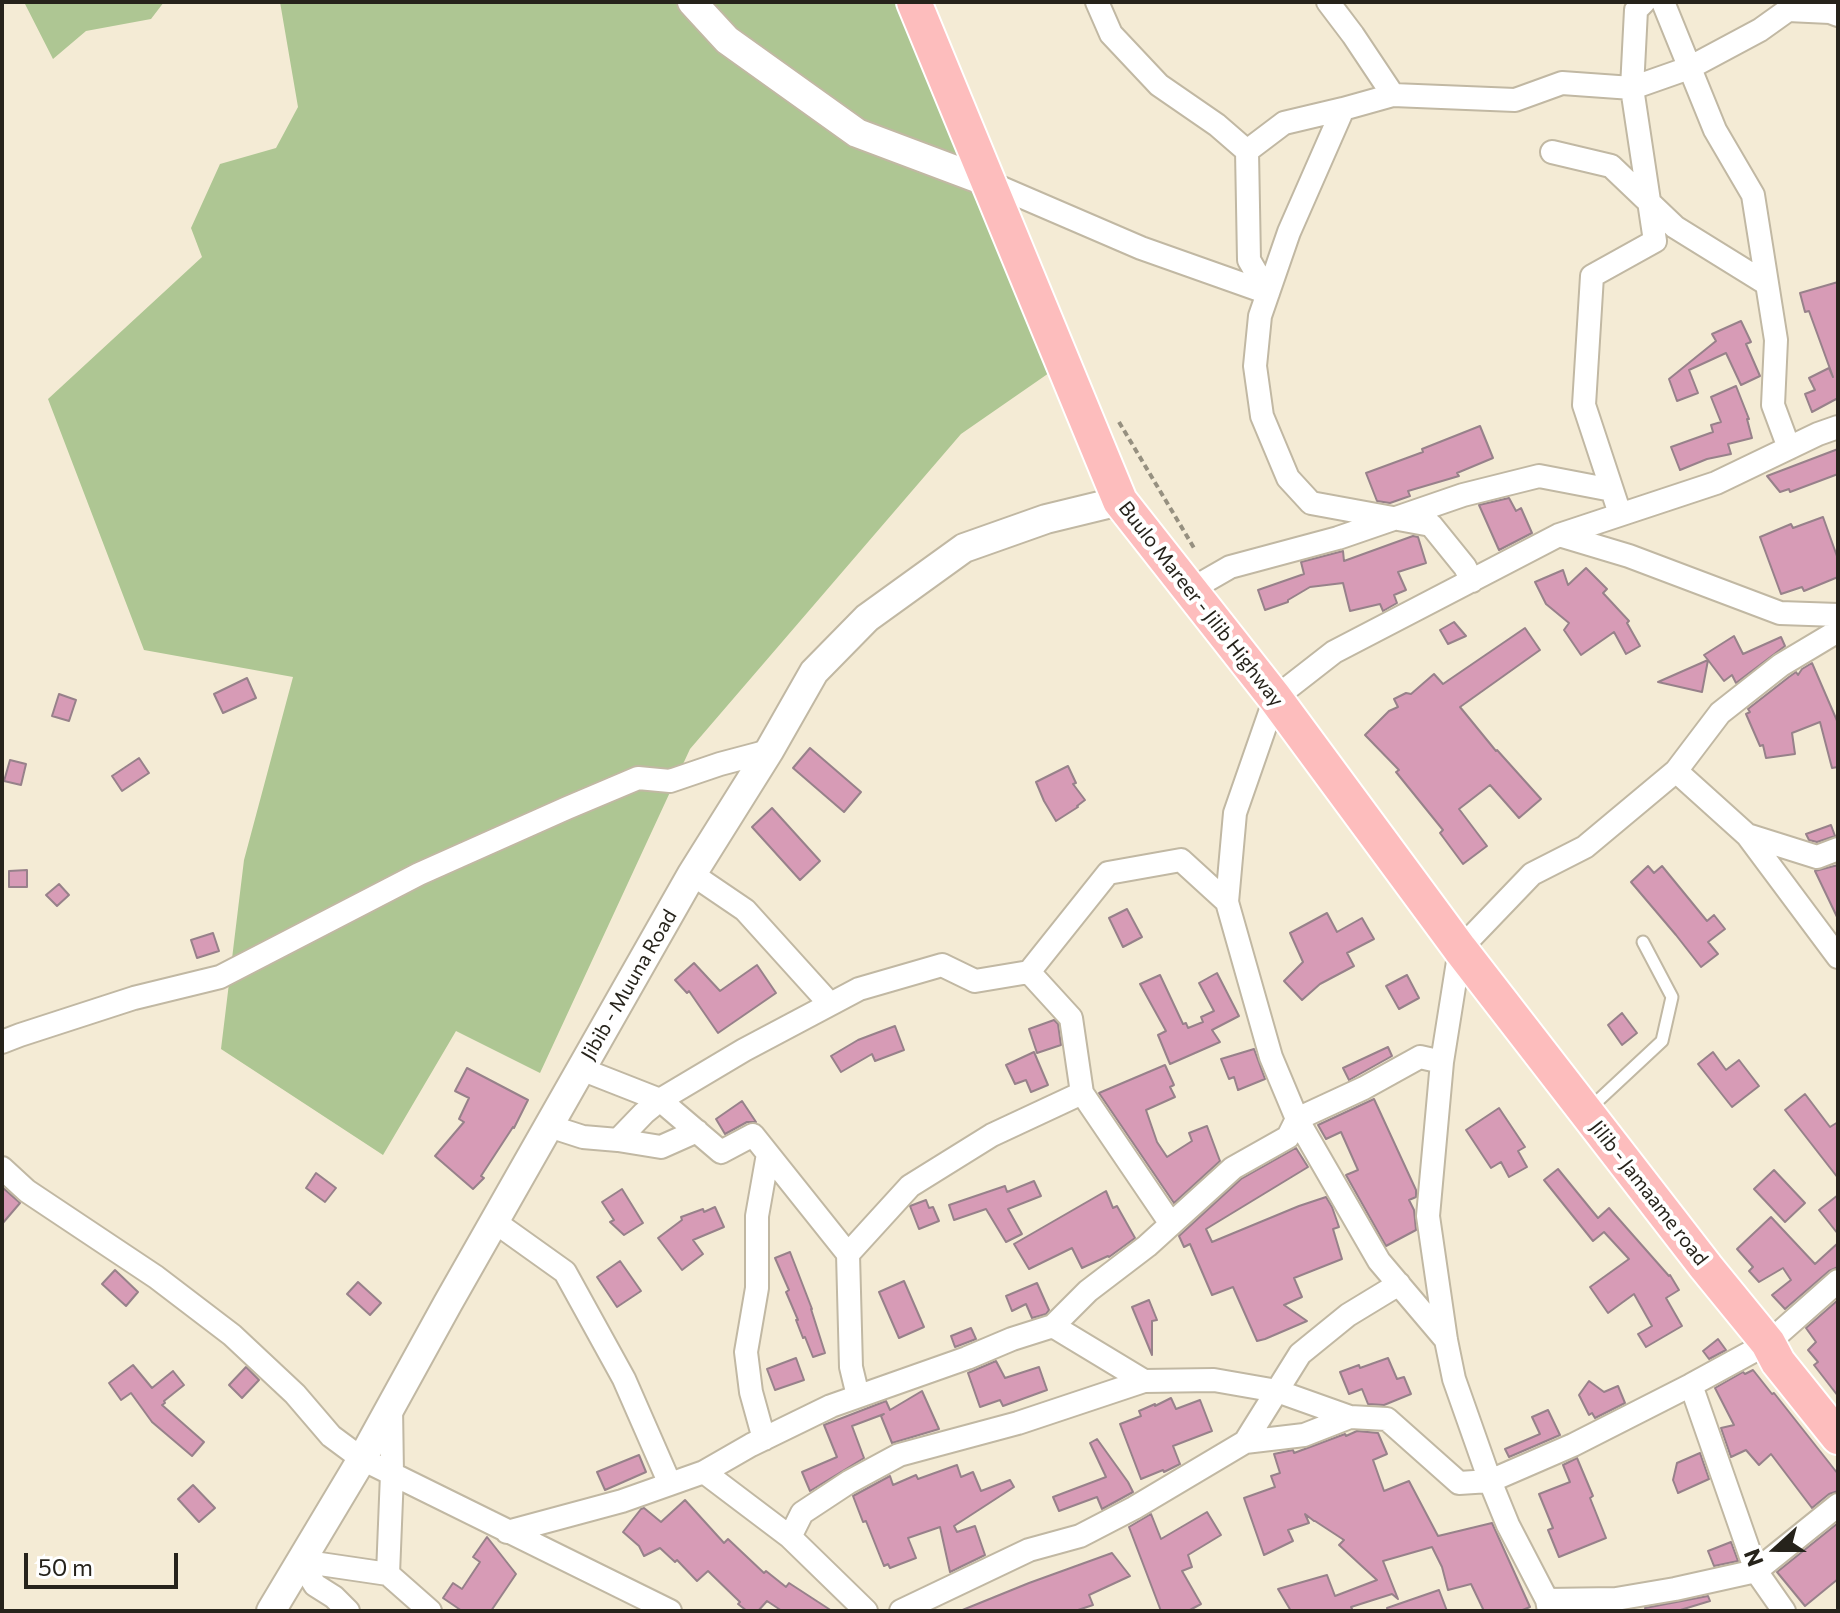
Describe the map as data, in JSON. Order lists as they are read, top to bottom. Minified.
{"streets":{"main road":["Buulo Mareer - Jilib Highway","Jilib - Jamaame road"],"street":["Jibib - Muuna Road"]},"crossings":[["Buulo Mareer - Jilib Highway","Jibib - Muuna Road"],["Buulo Mareer - Jilib Highway","Jilib - Jamaame road"]],"scale_bar":"50 m","north":"left"}
